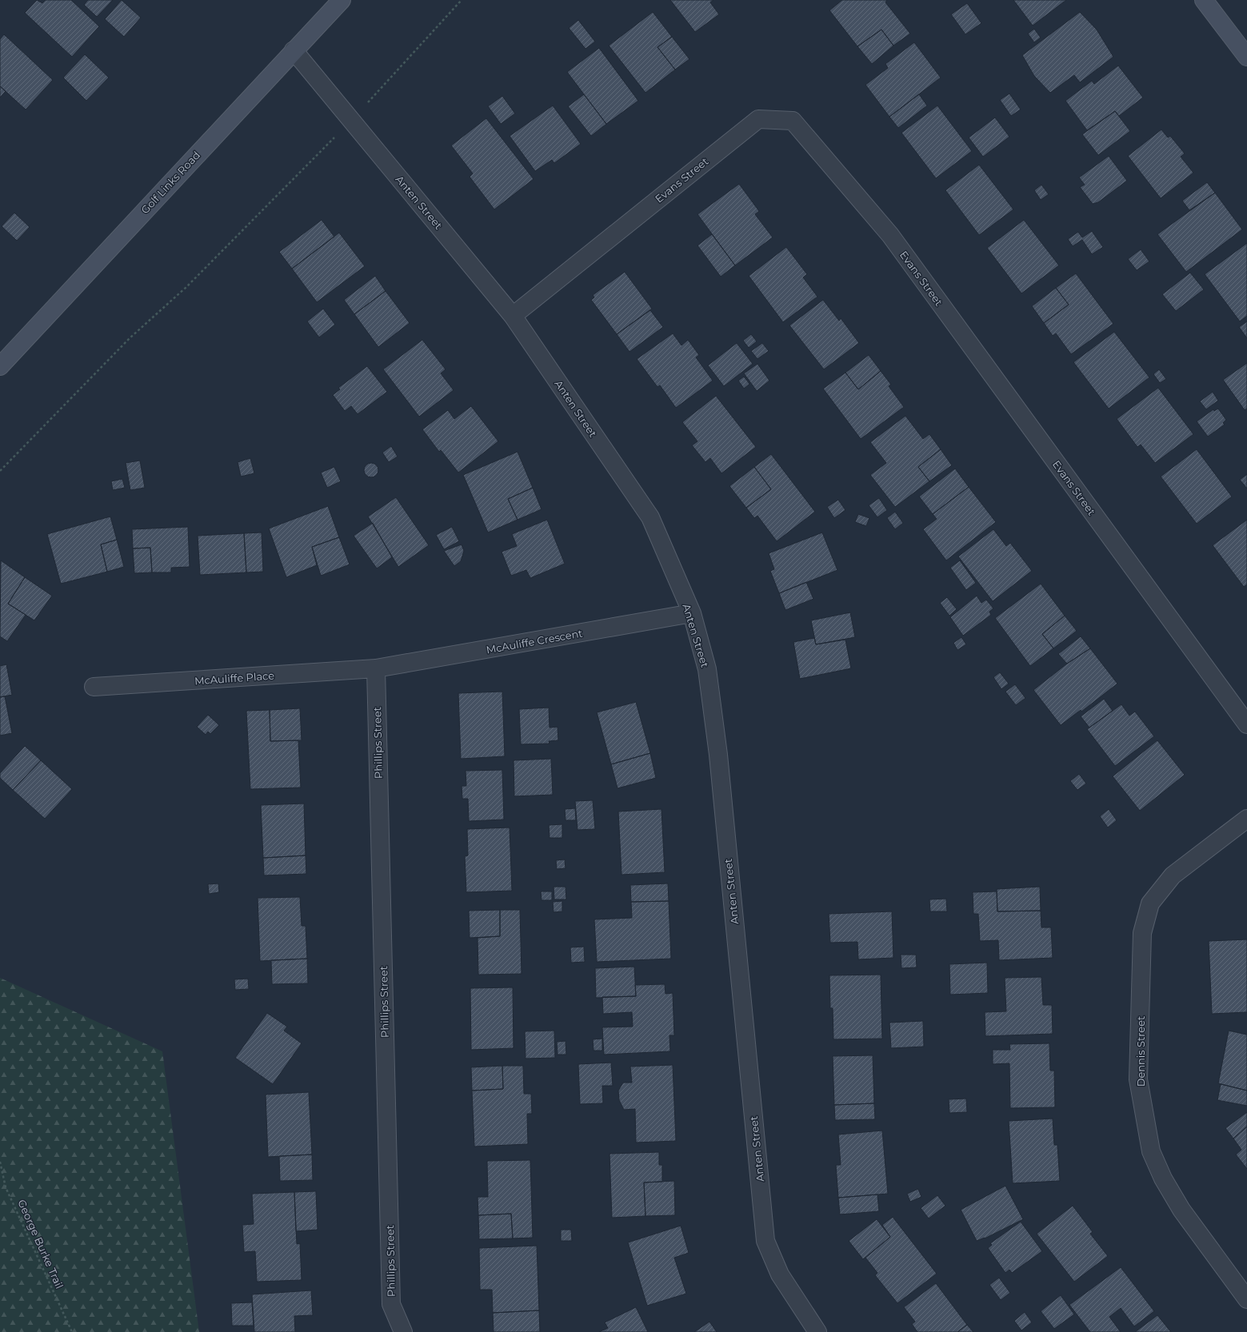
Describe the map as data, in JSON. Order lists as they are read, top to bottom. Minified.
{"streets":{"main road":["Golf Links Road"],"street":["Evans Street","Anten Street","McAuliffe Crescent","McAuliffe Place","Phillips Street","Dennis Street"],"path":["George Burke Trail"]},"crossings":[["Evans Street","Anten Street"],["Golf Links Road","Anten Street"],["Anten Street","McAuliffe Crescent"],["McAuliffe Crescent","McAuliffe Place"],["McAuliffe Crescent","Phillips Street"],["McAuliffe Place","Phillips Street"]]}
